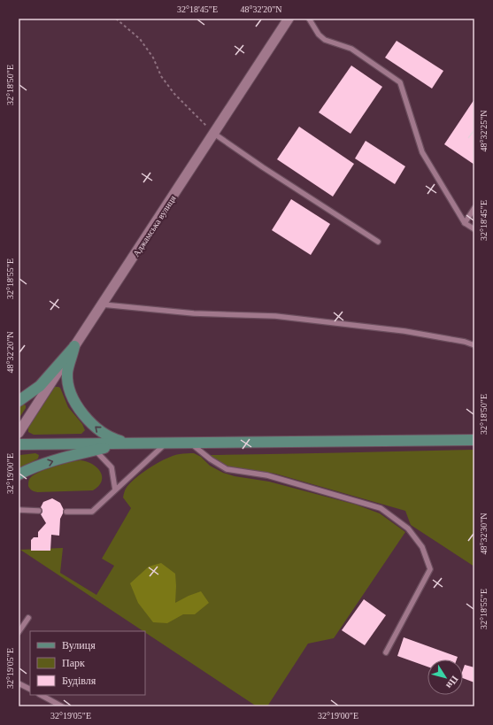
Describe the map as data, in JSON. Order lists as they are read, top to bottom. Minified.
{"streets":{"street":["Аджамська вулиця"]},"legend":["Вулиця","Парк","Будівля"],"north":"bottom right","coordinates":["32°18'45\"E","48°32'20\"N","32°18'50\"E","48°32'25\"N","32°18'55\"E","32°19'00\"E","48°32'30\"N","32°19'05\"E"]}
